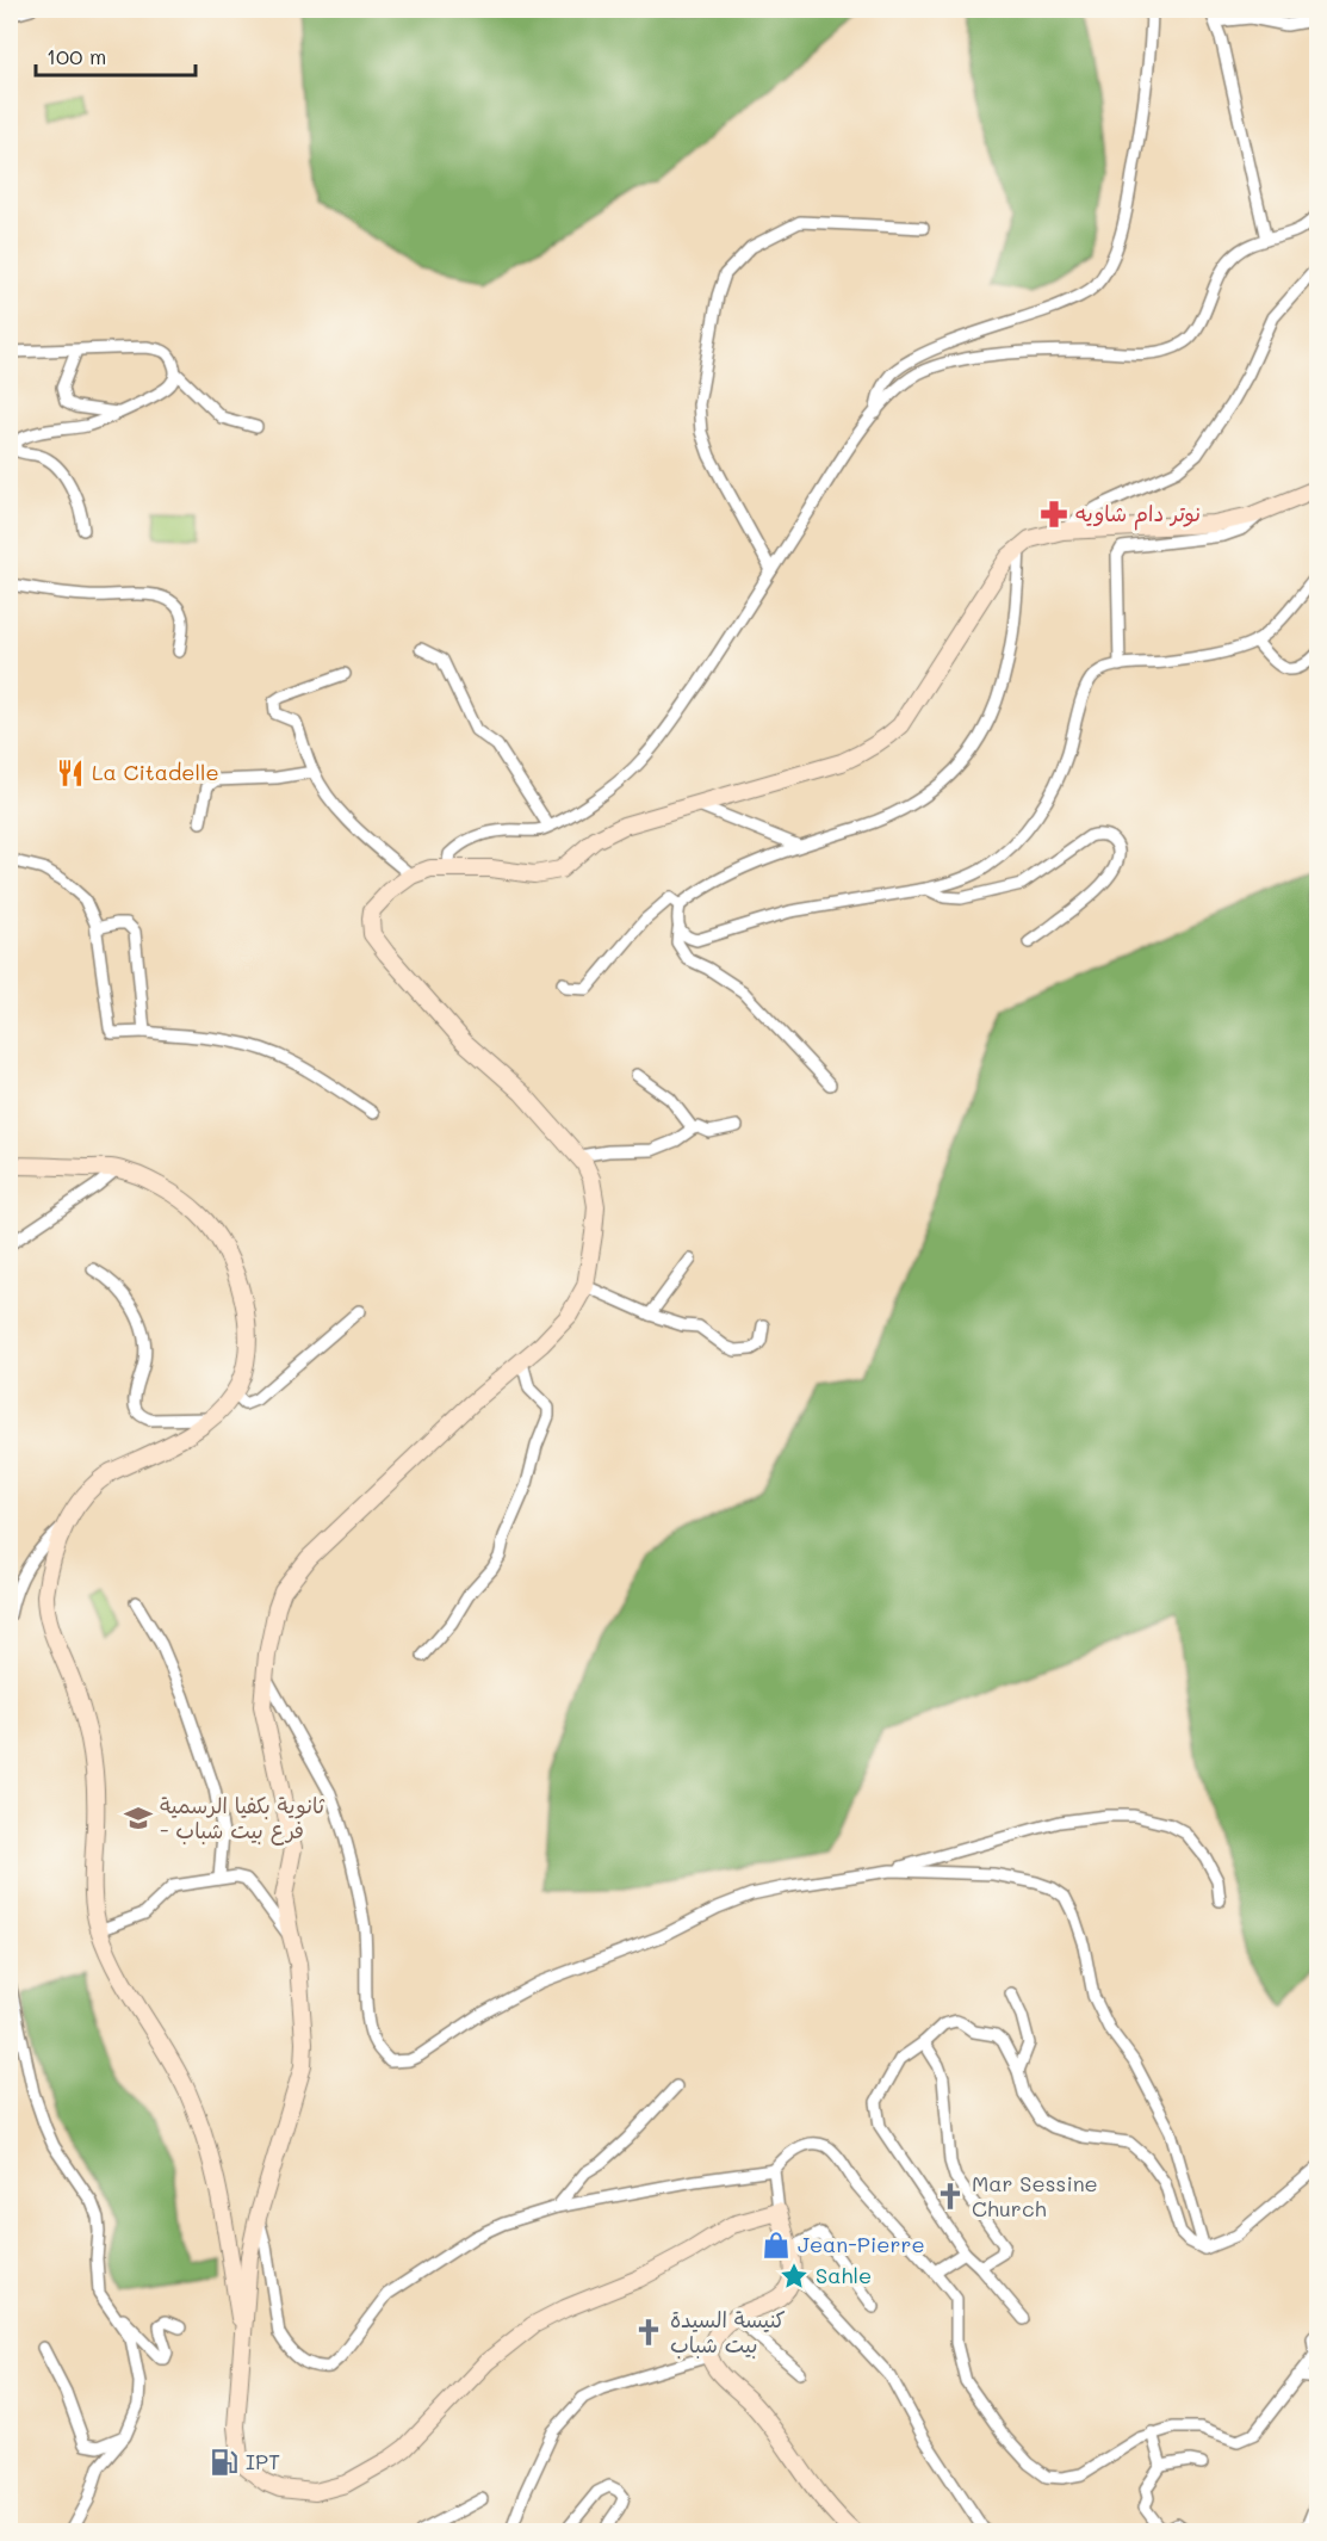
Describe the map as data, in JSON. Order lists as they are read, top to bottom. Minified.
{"places":{"pharmacy":["نوتر دام شاويه"],"restaurant":["La Citadelle"],"school or university":["ثانوية بكفيا الرسمية - فرع بيت شباب"],"church":["Mar Sessine Church","كنيسة السيدة بيت شباب"],"shop":["Jean-Pierre"],"place":["Sahle"],"fuel station":["IPT"]},"scale_bar":"100 m"}
